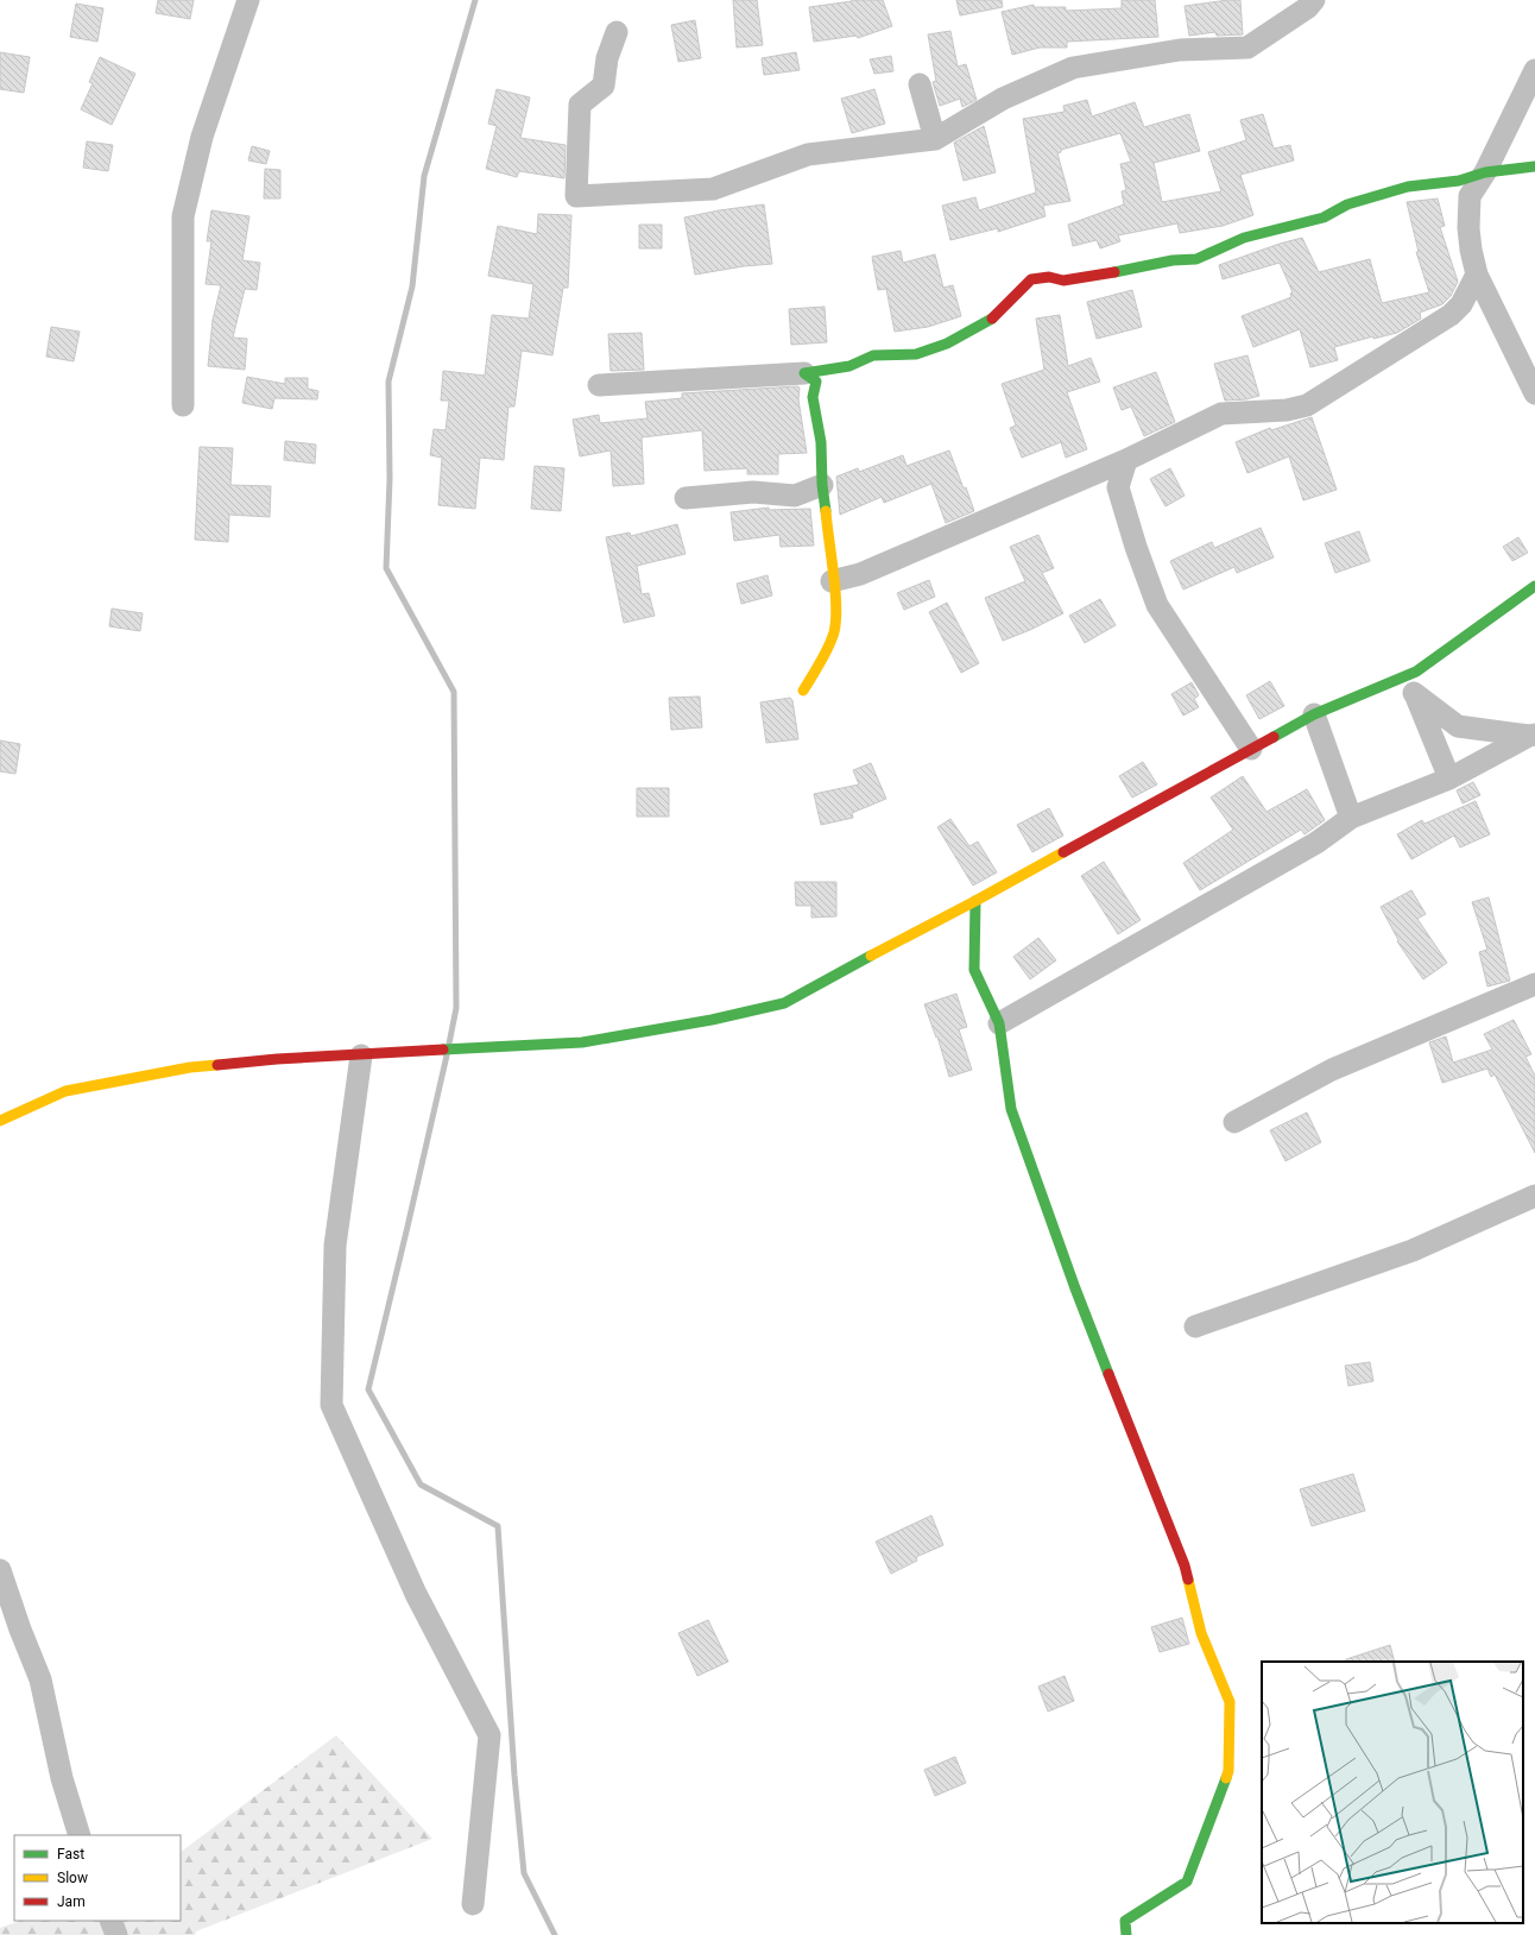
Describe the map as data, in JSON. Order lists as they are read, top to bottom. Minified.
{"legend":["Fast","Slow","Jam"]}
